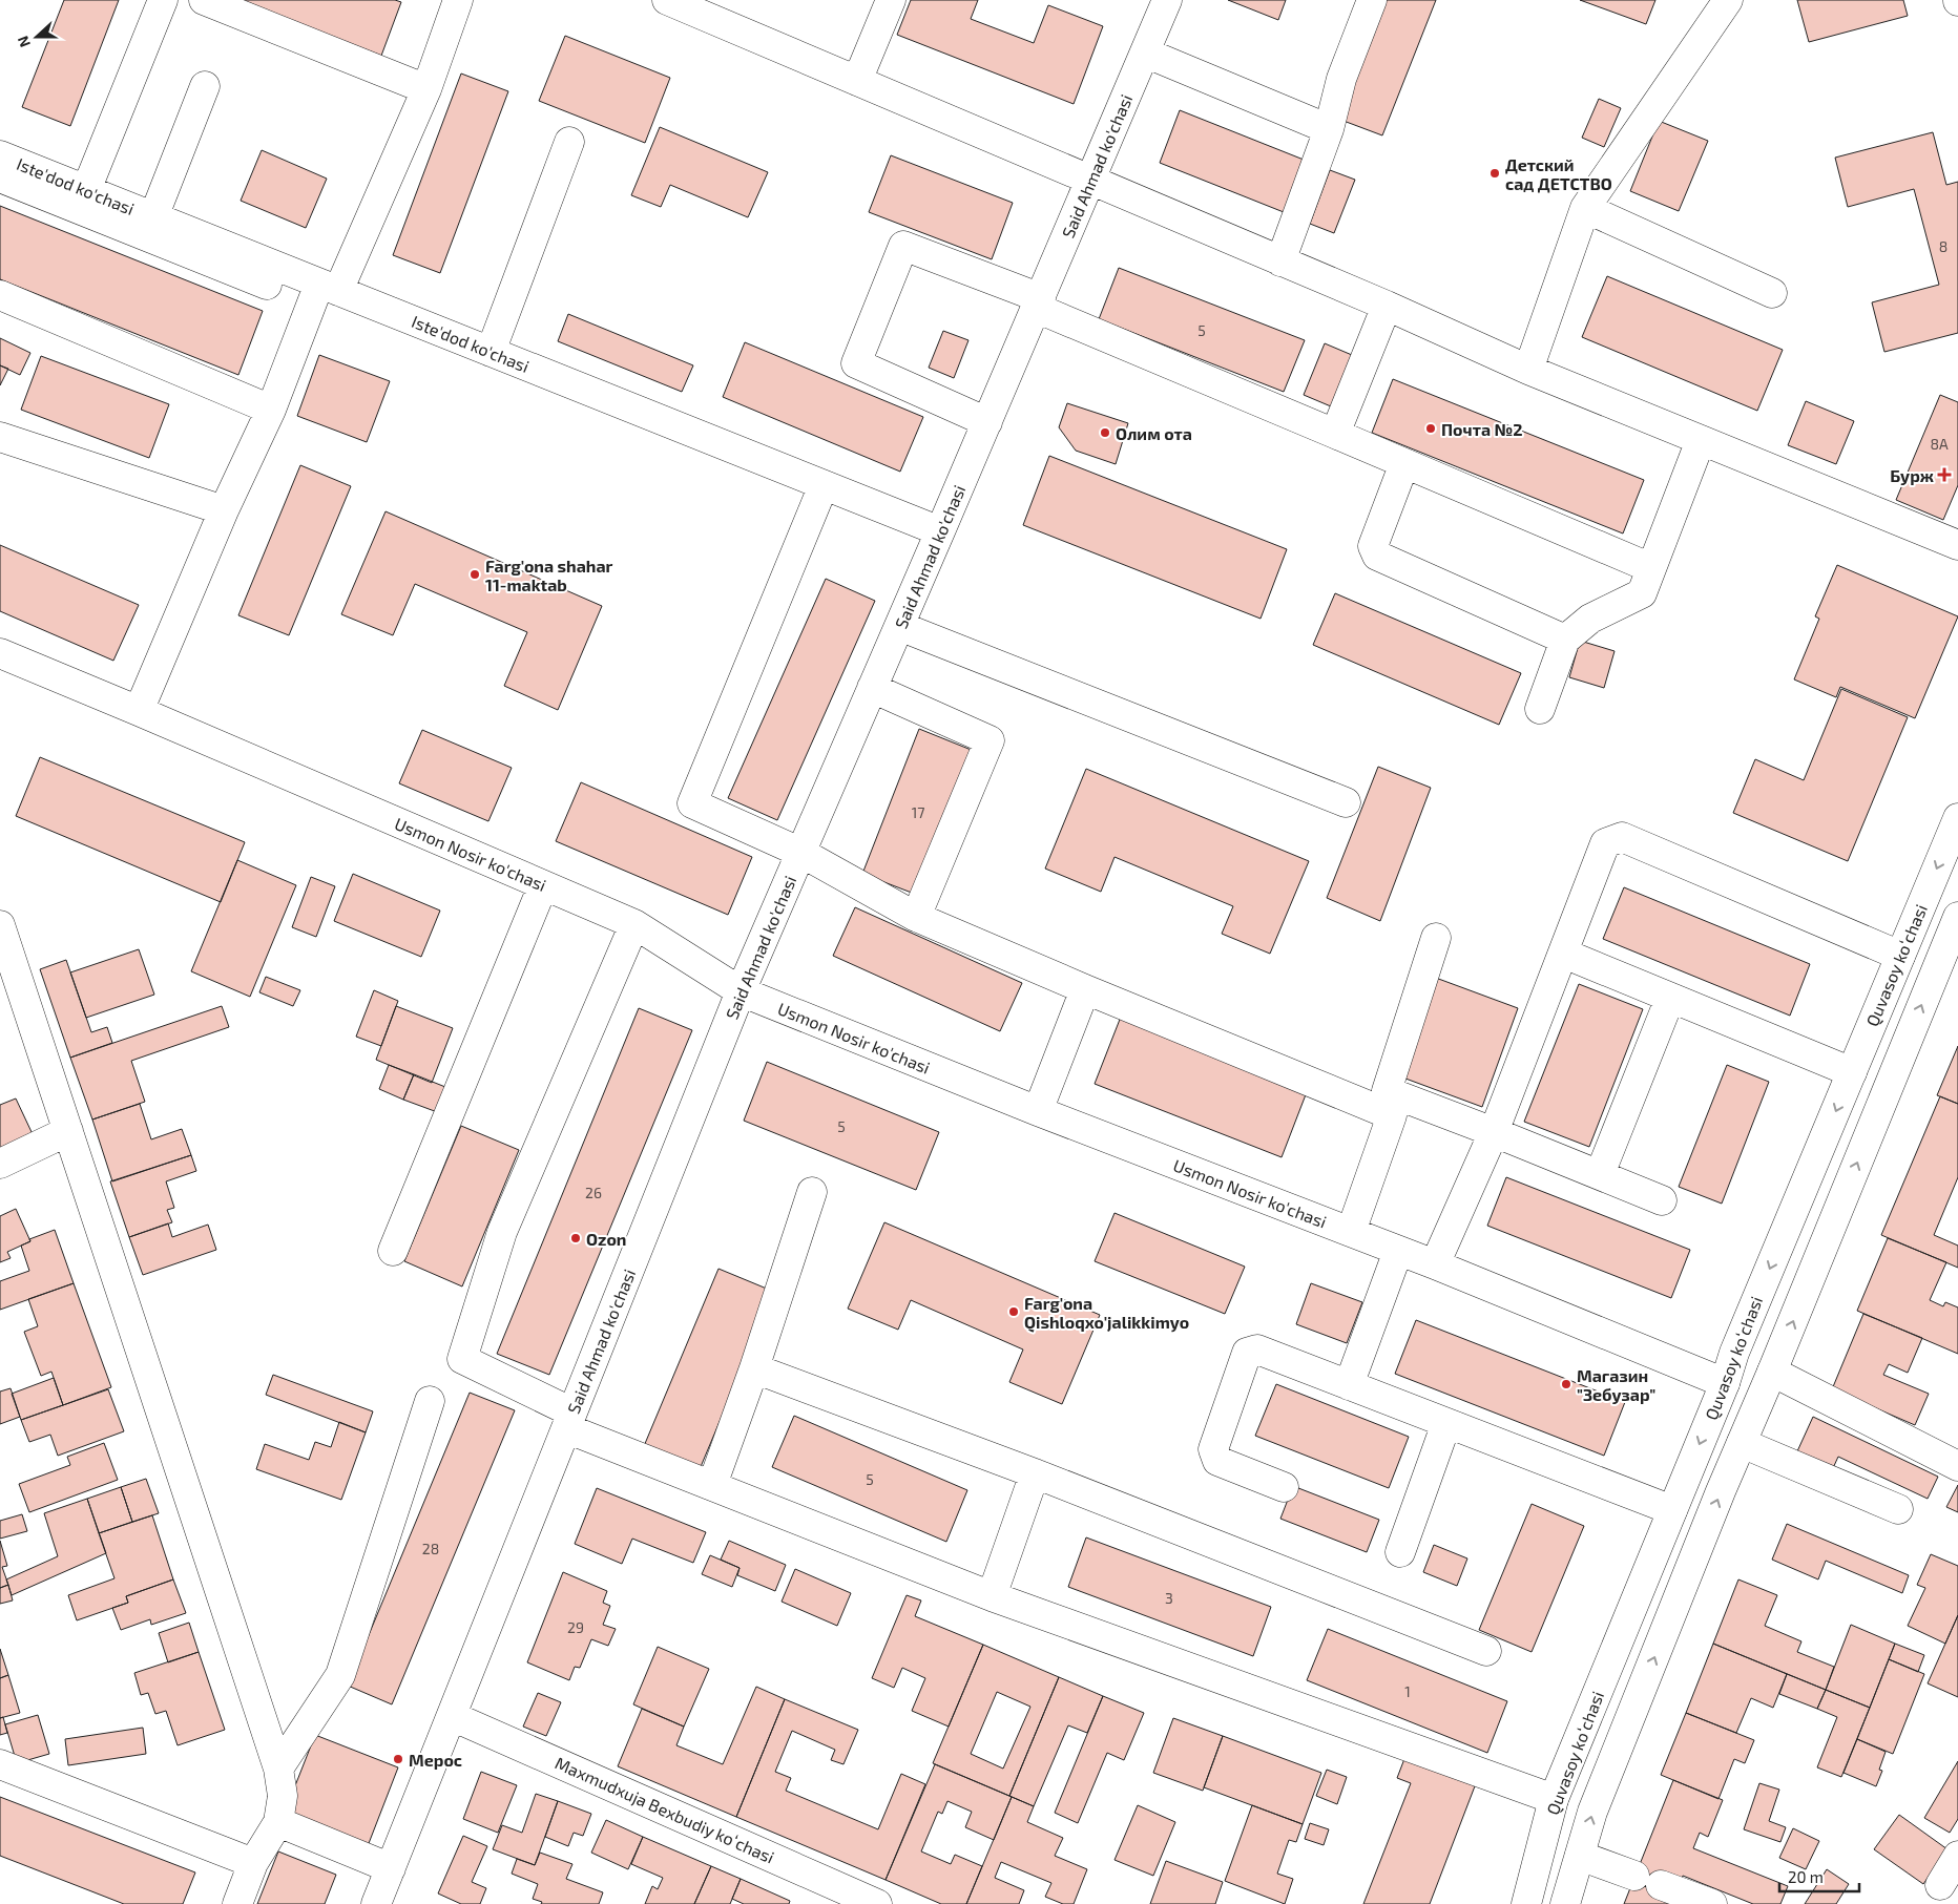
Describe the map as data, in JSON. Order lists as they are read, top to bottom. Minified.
{"streets":{"street":["Said Ahmad ko'chasi","Iste'dod ko'chasi","Usmon Nosir ko'chasi","Quvasoy koʻchasi","Maxmudxuja Bexbudiy koʻchasi"]},"crossings":[["Said Ahmad ko'chasi","Iste'dod ko'chasi"],["Said Ahmad ko'chasi","Usmon Nosir ko'chasi"],["Said Ahmad ko'chasi","Maxmudxuja Bexbudiy koʻchasi"],["Usmon Nosir ko'chasi","Quvasoy koʻchasi"]],"places":{"other":["Детский сад ДЕТСТВО","Почта №2","Олим ота","Farg'ona shahar 11-maktab","Ozon","Farg'ona Qishloqxo'jalikkimyo","Магазин \"Зебузар\"","Мерос"],"health":["Бурж"]},"house_numbers":["8","5","8А","17","5","26","5","28","3","29","1"],"scale_bar":"20 m","north":"left"}
